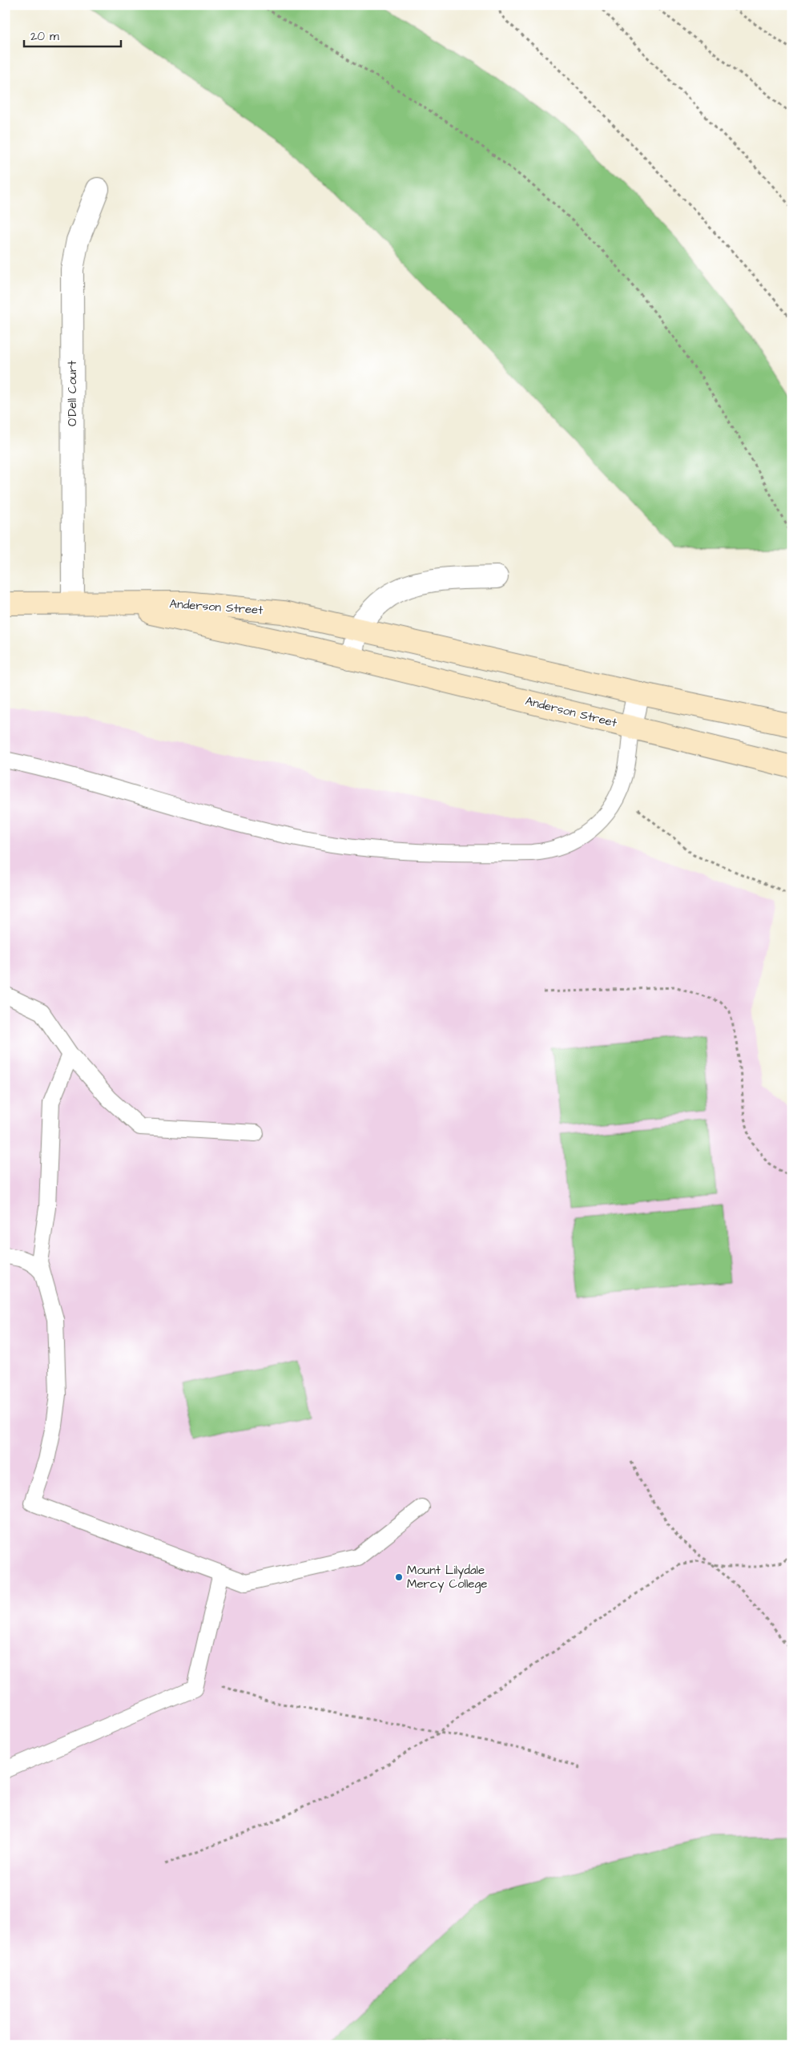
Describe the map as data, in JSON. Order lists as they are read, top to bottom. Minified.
{"streets":{"main road":["Anderson Street"],"street":["O'Dell Court"]},"crossings":[["O'Dell Court","Anderson Street"]],"places":["Mount Lilydale Mercy College"],"scale_bar":"20 m"}
